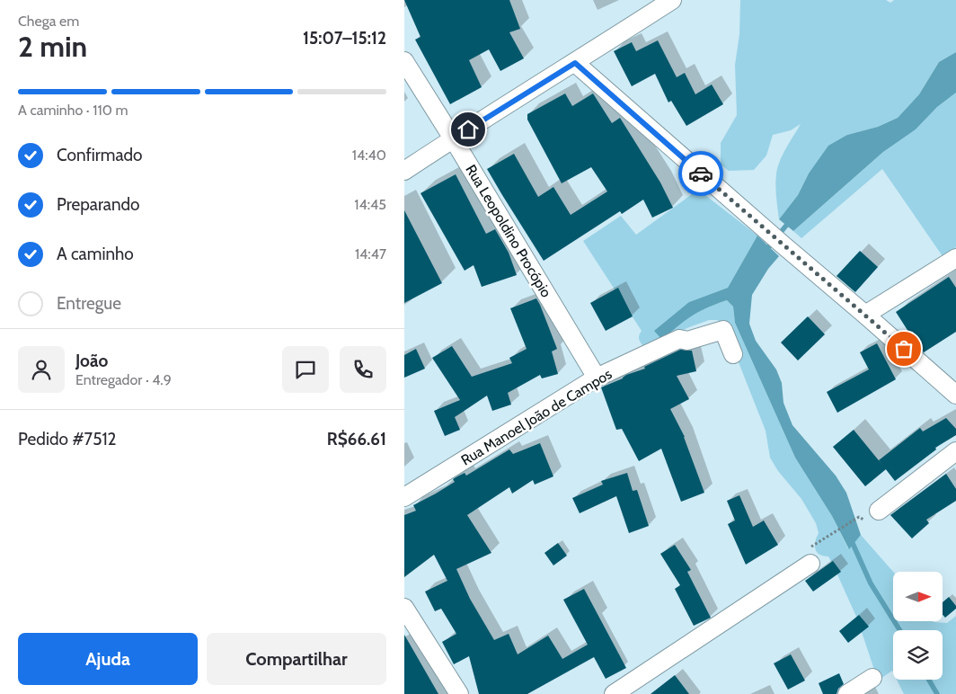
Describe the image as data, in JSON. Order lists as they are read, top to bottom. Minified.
{"streets":{"street":["Rua Leopoldino Procópio","Rua Manoel João de Campos"]},"crossings":[["Rua Leopoldino Procópio","Rua Manoel João de Campos"]],"north":"right","page":{"heading":["2 min","Chega em","15:07–15:12"],"panel":["João","Entregador · 4.9","Pedido #7512","R$66.61"],"bar":"A caminho · 110 m","list":[["Confirmado","14:40"],["Preparando","14:45"],["A caminho","14:47"],"Entregue"],"buttons":["Ajuda","Compartilhar"]}}
